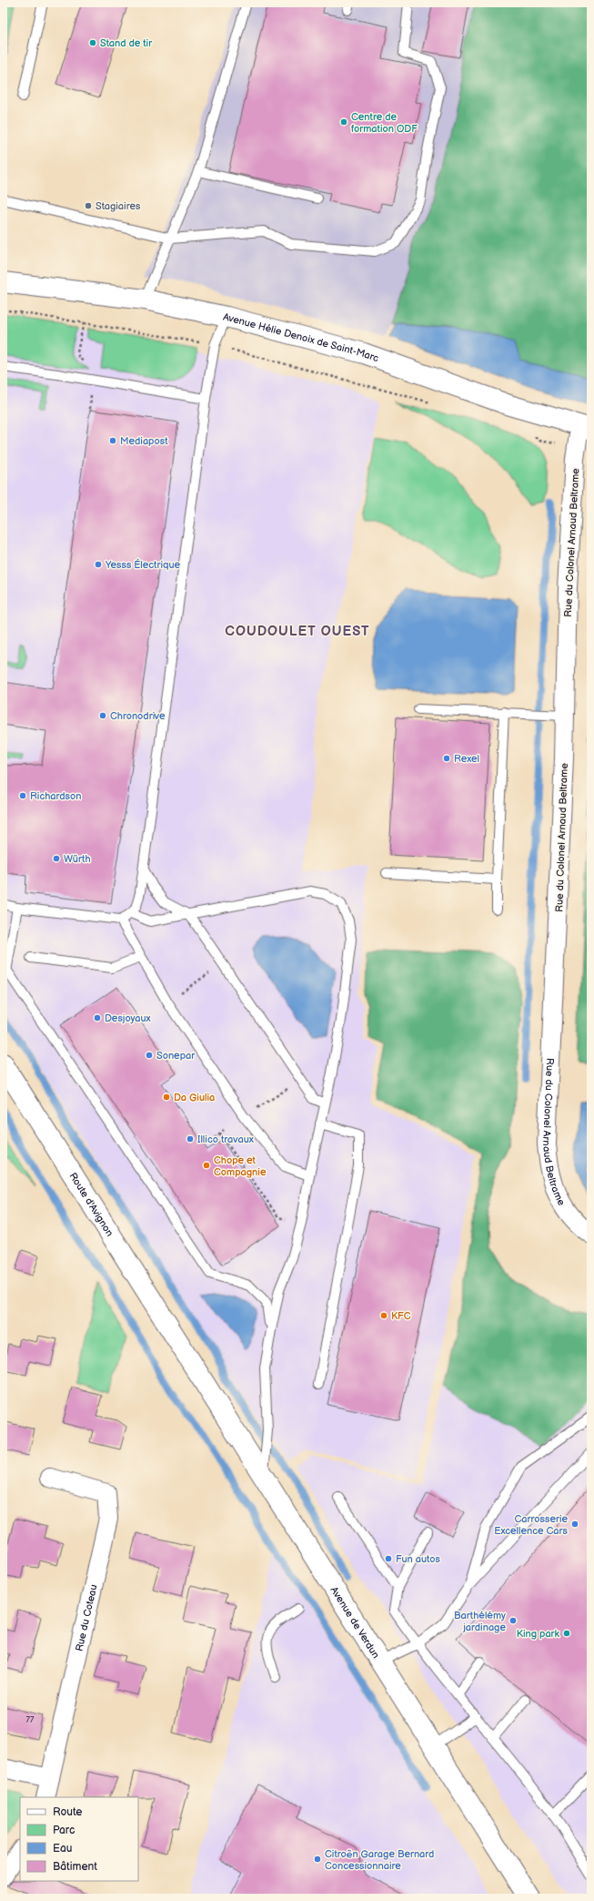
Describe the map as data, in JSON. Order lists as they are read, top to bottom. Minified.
{"streets":{"main road":["Avenue Hélie Denoix de Saint-Marc","Route d'Avignon","Avenue de Verdun"],"street":["Rue du Colonel Arnaud Beltrame","Rue du Coteau"]},"crossings":[["Avenue Hélie Denoix de Saint-Marc","Rue du Colonel Arnaud Beltrame"],["Route d'Avignon","Avenue de Verdun"]],"districts":["COUDOULET OUEST"],"places":["Stand de tir","Centre de formation ODF","Stagiaires","Mediapost","Yesss Électrique","Chronodrive","Rexel","Richardson","Würth","Desjoyaux","Sonepar","Da Giulia","Illico travaux","Chope et Compagnie","KFC","Carrosserie Excellence Cars","Fun autos","Barthélémy jardinage","King park","Citroën Garage Bernard Concessionnaire"],"house_numbers":["77"],"legend":["Route","Parc","Eau","Bâtiment"]}
